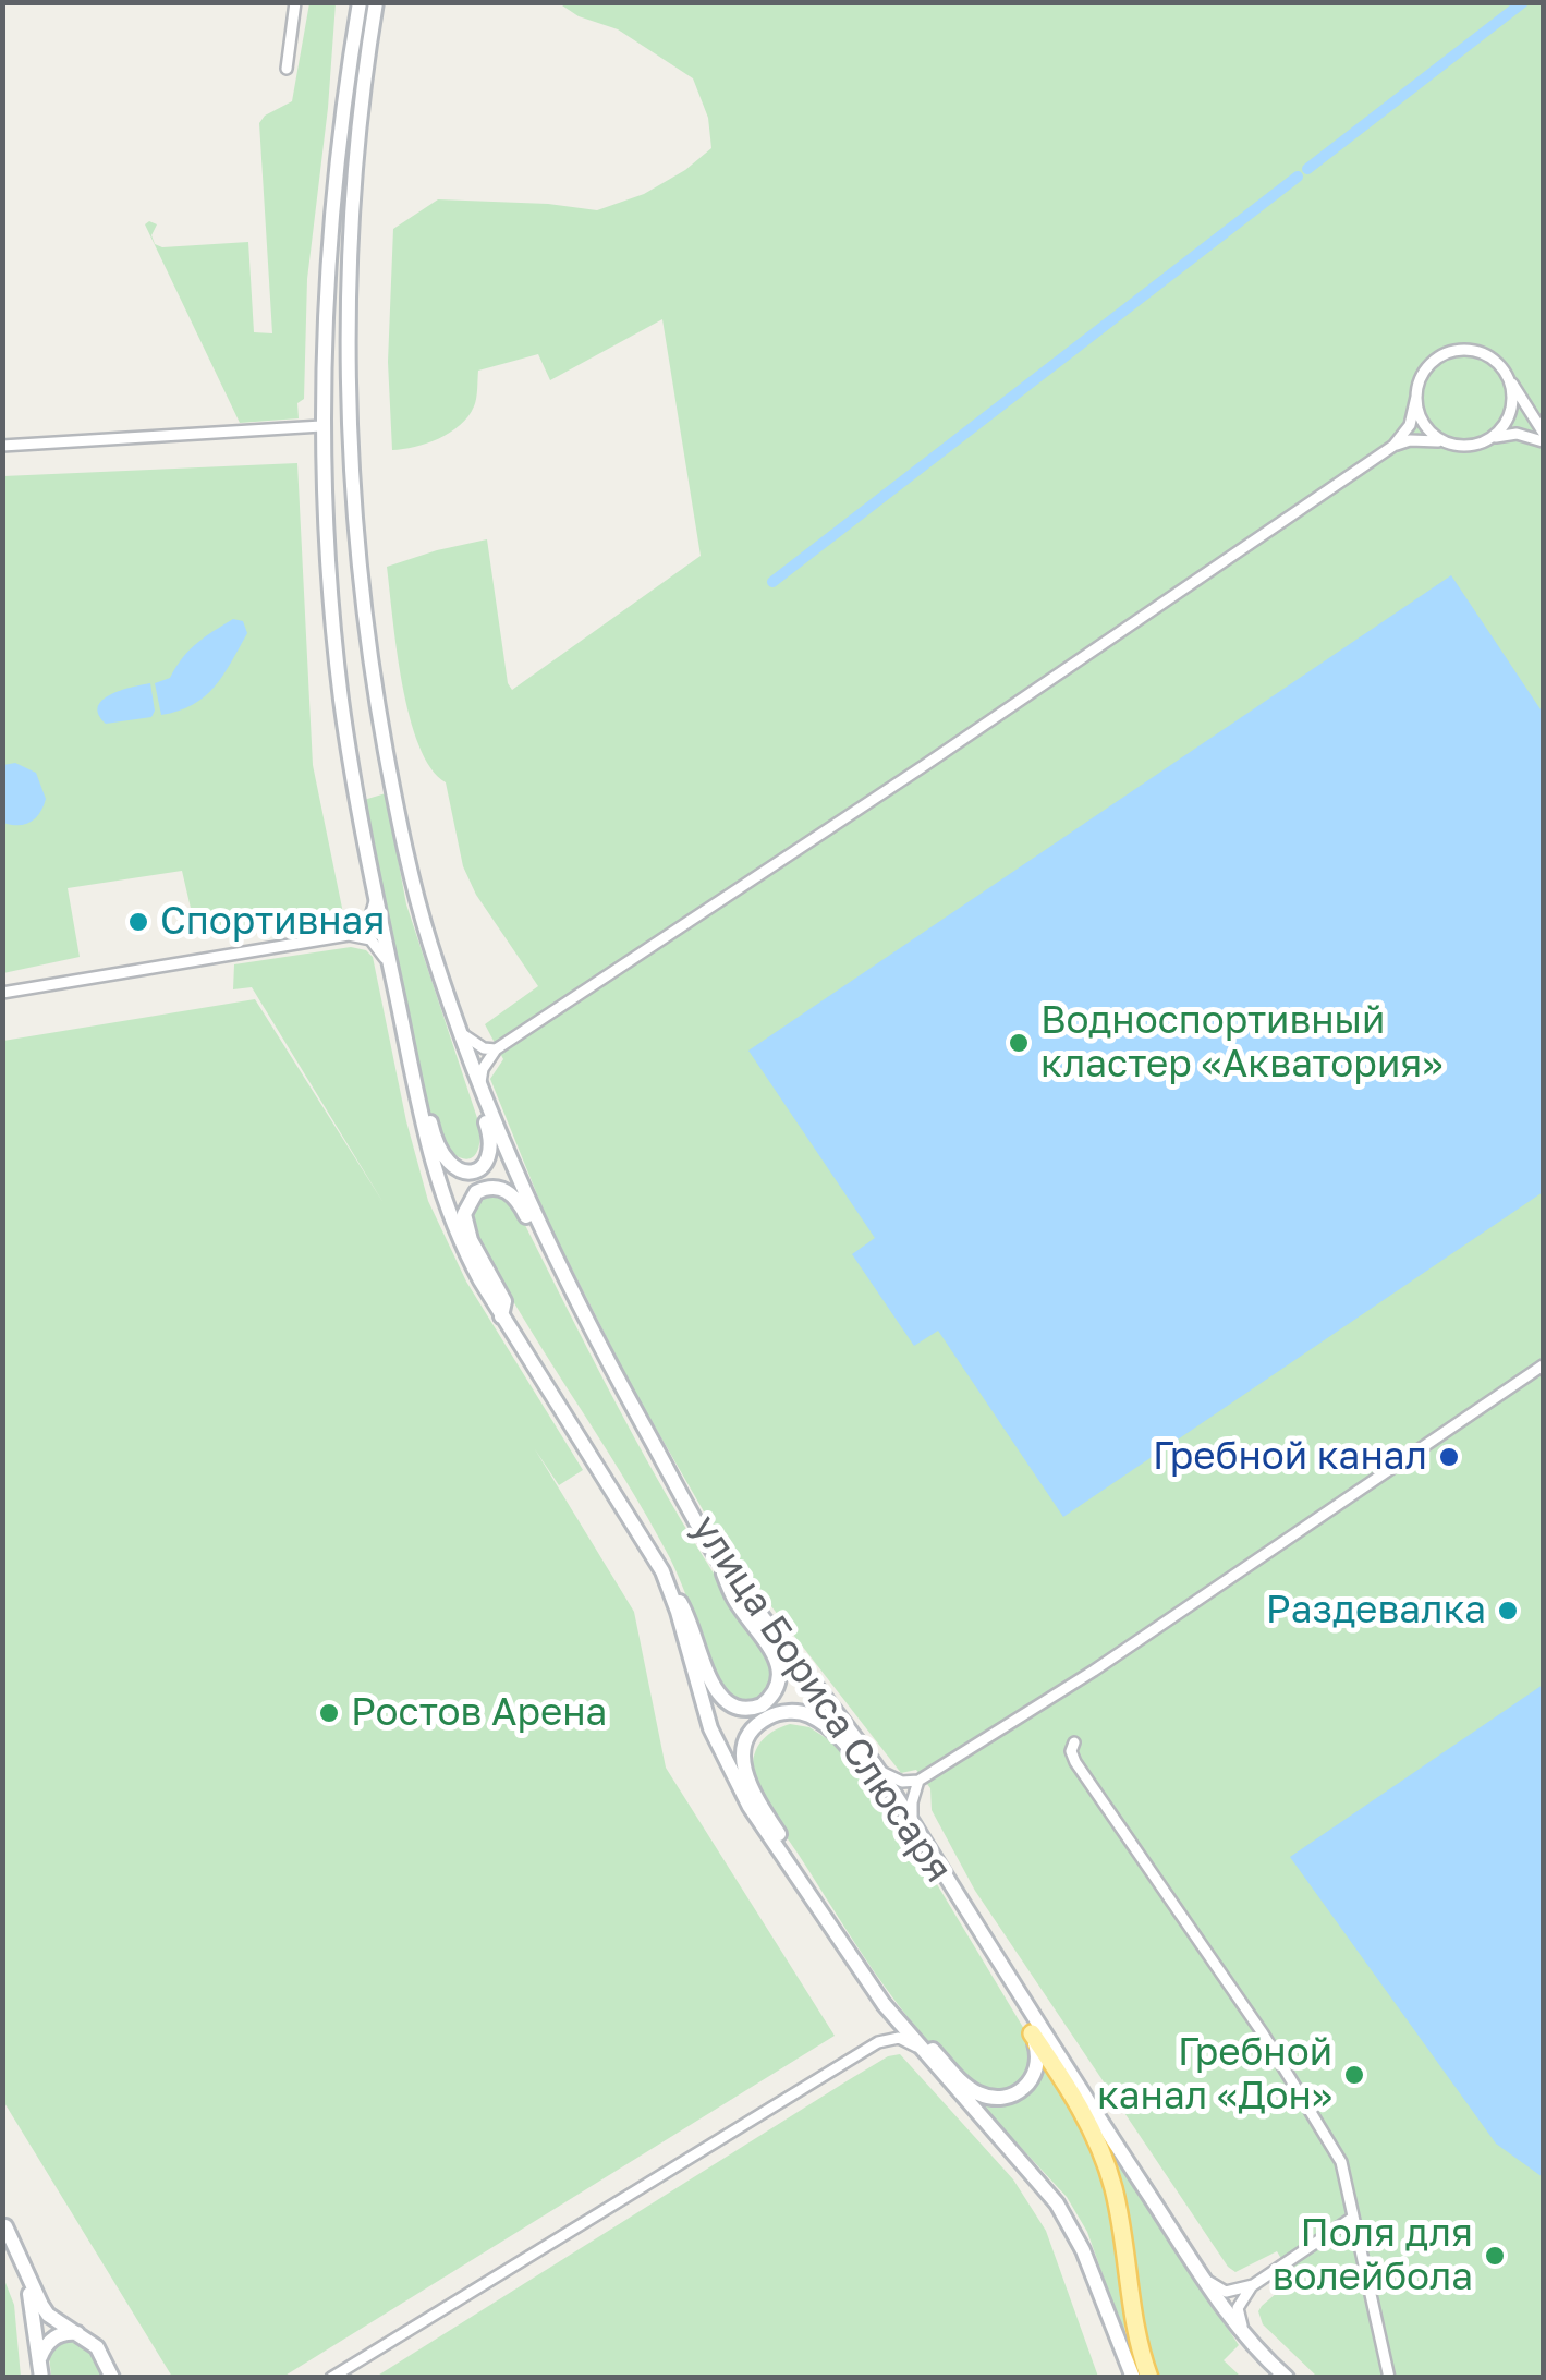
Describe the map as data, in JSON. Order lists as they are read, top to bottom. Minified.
{"streets":{"main road":["улица Бориса Слюсаря"]},"places":["Спортивная","Водноспортивный кластер «Акватория»","Гребной канал","Раздевалка","Ростов Арена","Гребной канал «Дон»","Поля для волейбола"]}
